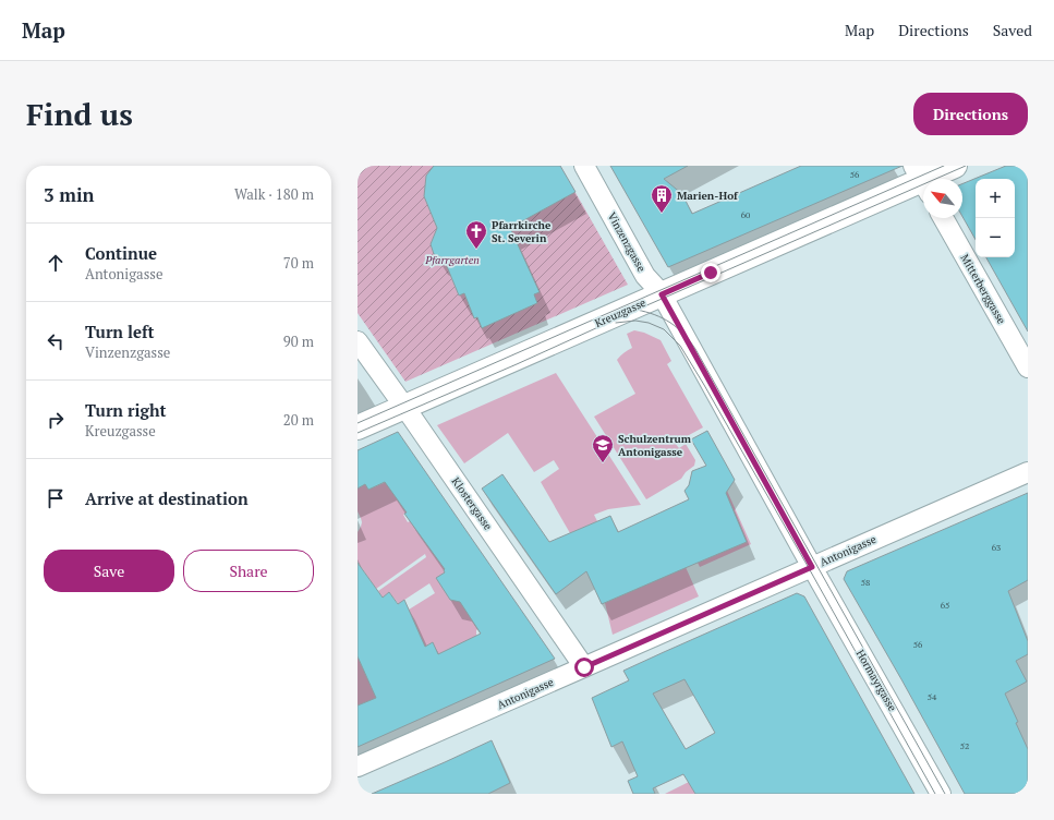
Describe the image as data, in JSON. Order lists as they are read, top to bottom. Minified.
{"streets":{"street":["Vinzenzgasse","Mitterberggasse","Kreuzgasse","Klostergasse","Antonigasse","Hormayrgasse"]},"crossings":[["Vinzenzgasse","Kreuzgasse"],["Vinzenzgasse","Antonigasse"],["Vinzenzgasse","Hormayrgasse"],["Kreuzgasse","Klostergasse"],["Klostergasse","Antonigasse"],["Antonigasse","Hormayrgasse"]],"parks":["Pfarrgarten"],"places":{"building":["Marien-Hof"],"church":["Pfarrkirche St. Severin"],"school or university":["Schulzentrum Antonigasse"]},"house_numbers":["56","60","63","58","65","56","54","52"],"north":"top left","page":{"header":"Map","nav":["Map","Directions","Saved"],"buttons":["Directions",["Save","Share"]],"title":"Find us","heading":["3 min","Walk · 180 m"],"map_buttons":["+","−"],"list":[["Continue","Antonigasse","70 m"],["Turn left","Vinzenzgasse","90 m"],["Turn right","Kreuzgasse","20 m"],"Arrive at destination"]}}
